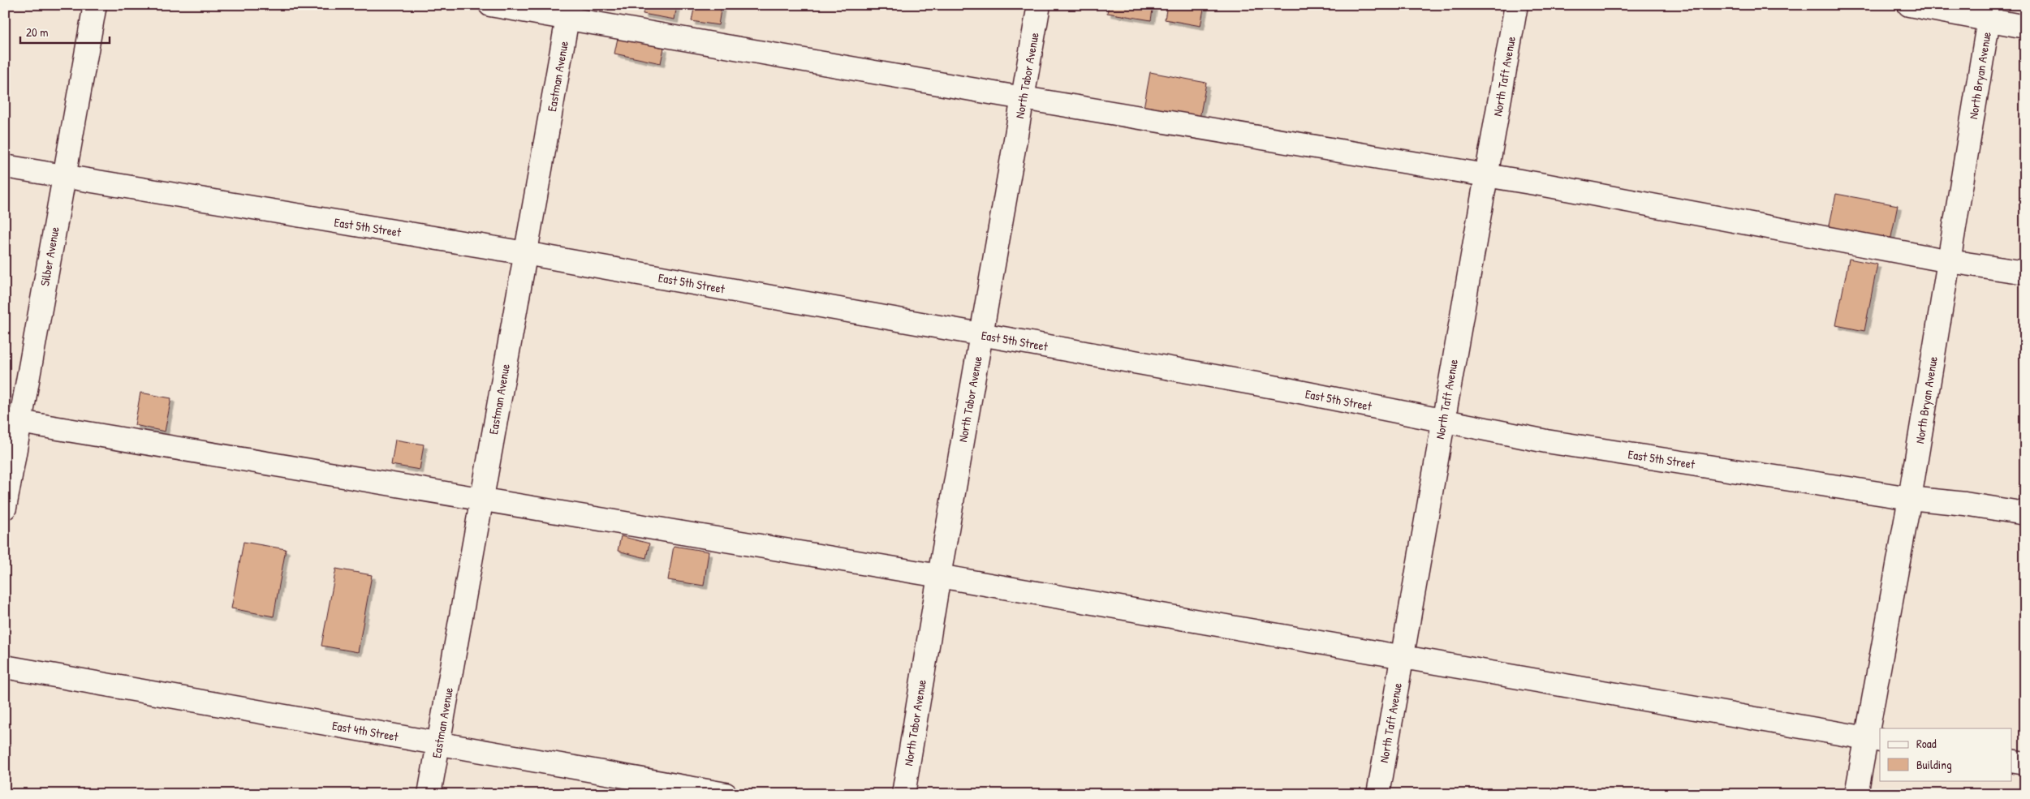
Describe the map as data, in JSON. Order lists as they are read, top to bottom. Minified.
{"streets":{"street":["North Tabor Avenue","North Bryan Avenue","Eastman Avenue","North Taft Avenue","East 5th Street","Silber Avenue","East 4th Street"]},"crossings":[["North Tabor Avenue","East 5th Street"],["North Bryan Avenue","East 5th Street"],["Eastman Avenue","East 5th Street"],["Eastman Avenue","East 4th Street"],["North Taft Avenue","East 5th Street"],["East 5th Street","Silber Avenue"]],"legend":["Road","Building"],"scale_bar":"20 m"}
